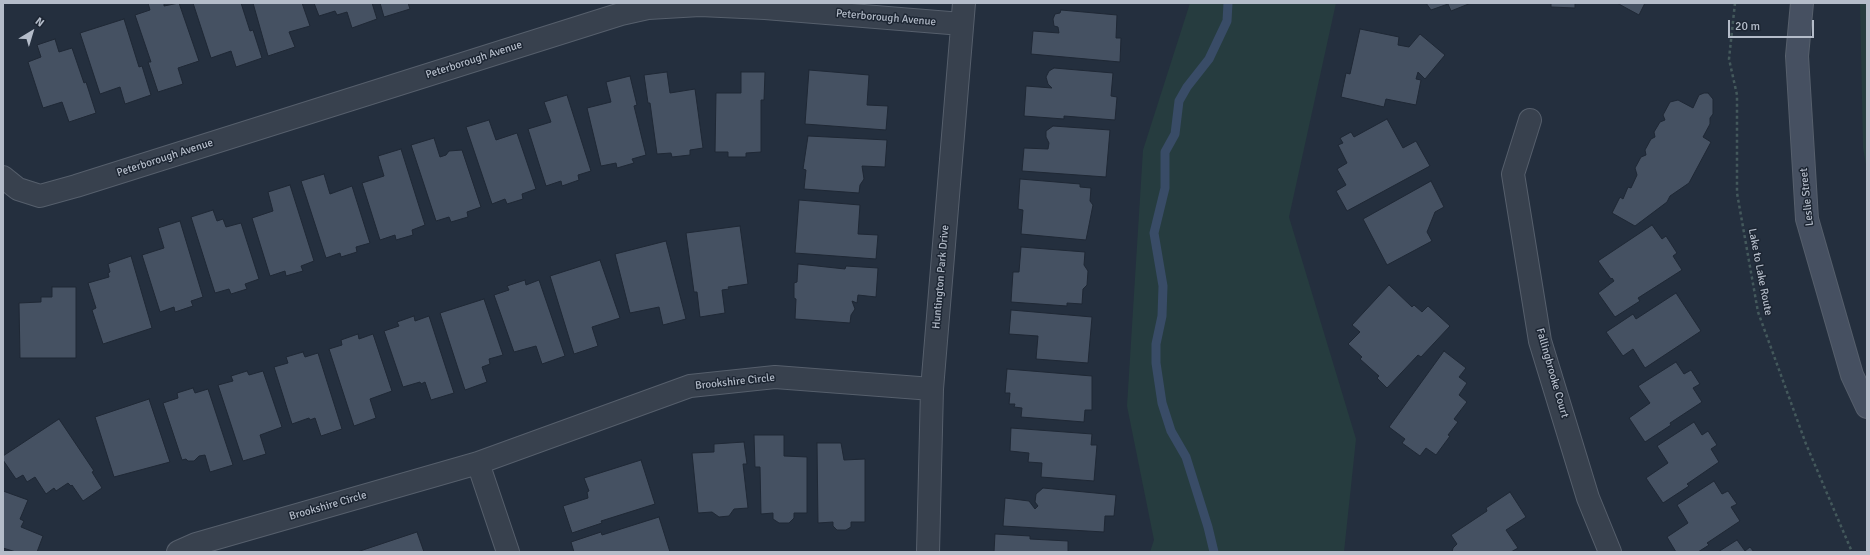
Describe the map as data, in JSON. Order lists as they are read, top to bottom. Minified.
{"streets":{"main road":["Leslie Street"],"street":["Peterborough Avenue","Huntington Park Drive","Fallingbrooke Court","Brookshire Circle"],"path":["Lake to Lake Route"]},"crossings":[["Peterborough Avenue","Huntington Park Drive"],["Huntington Park Drive","Brookshire Circle"]],"scale_bar":"20 m","north":"top right"}
